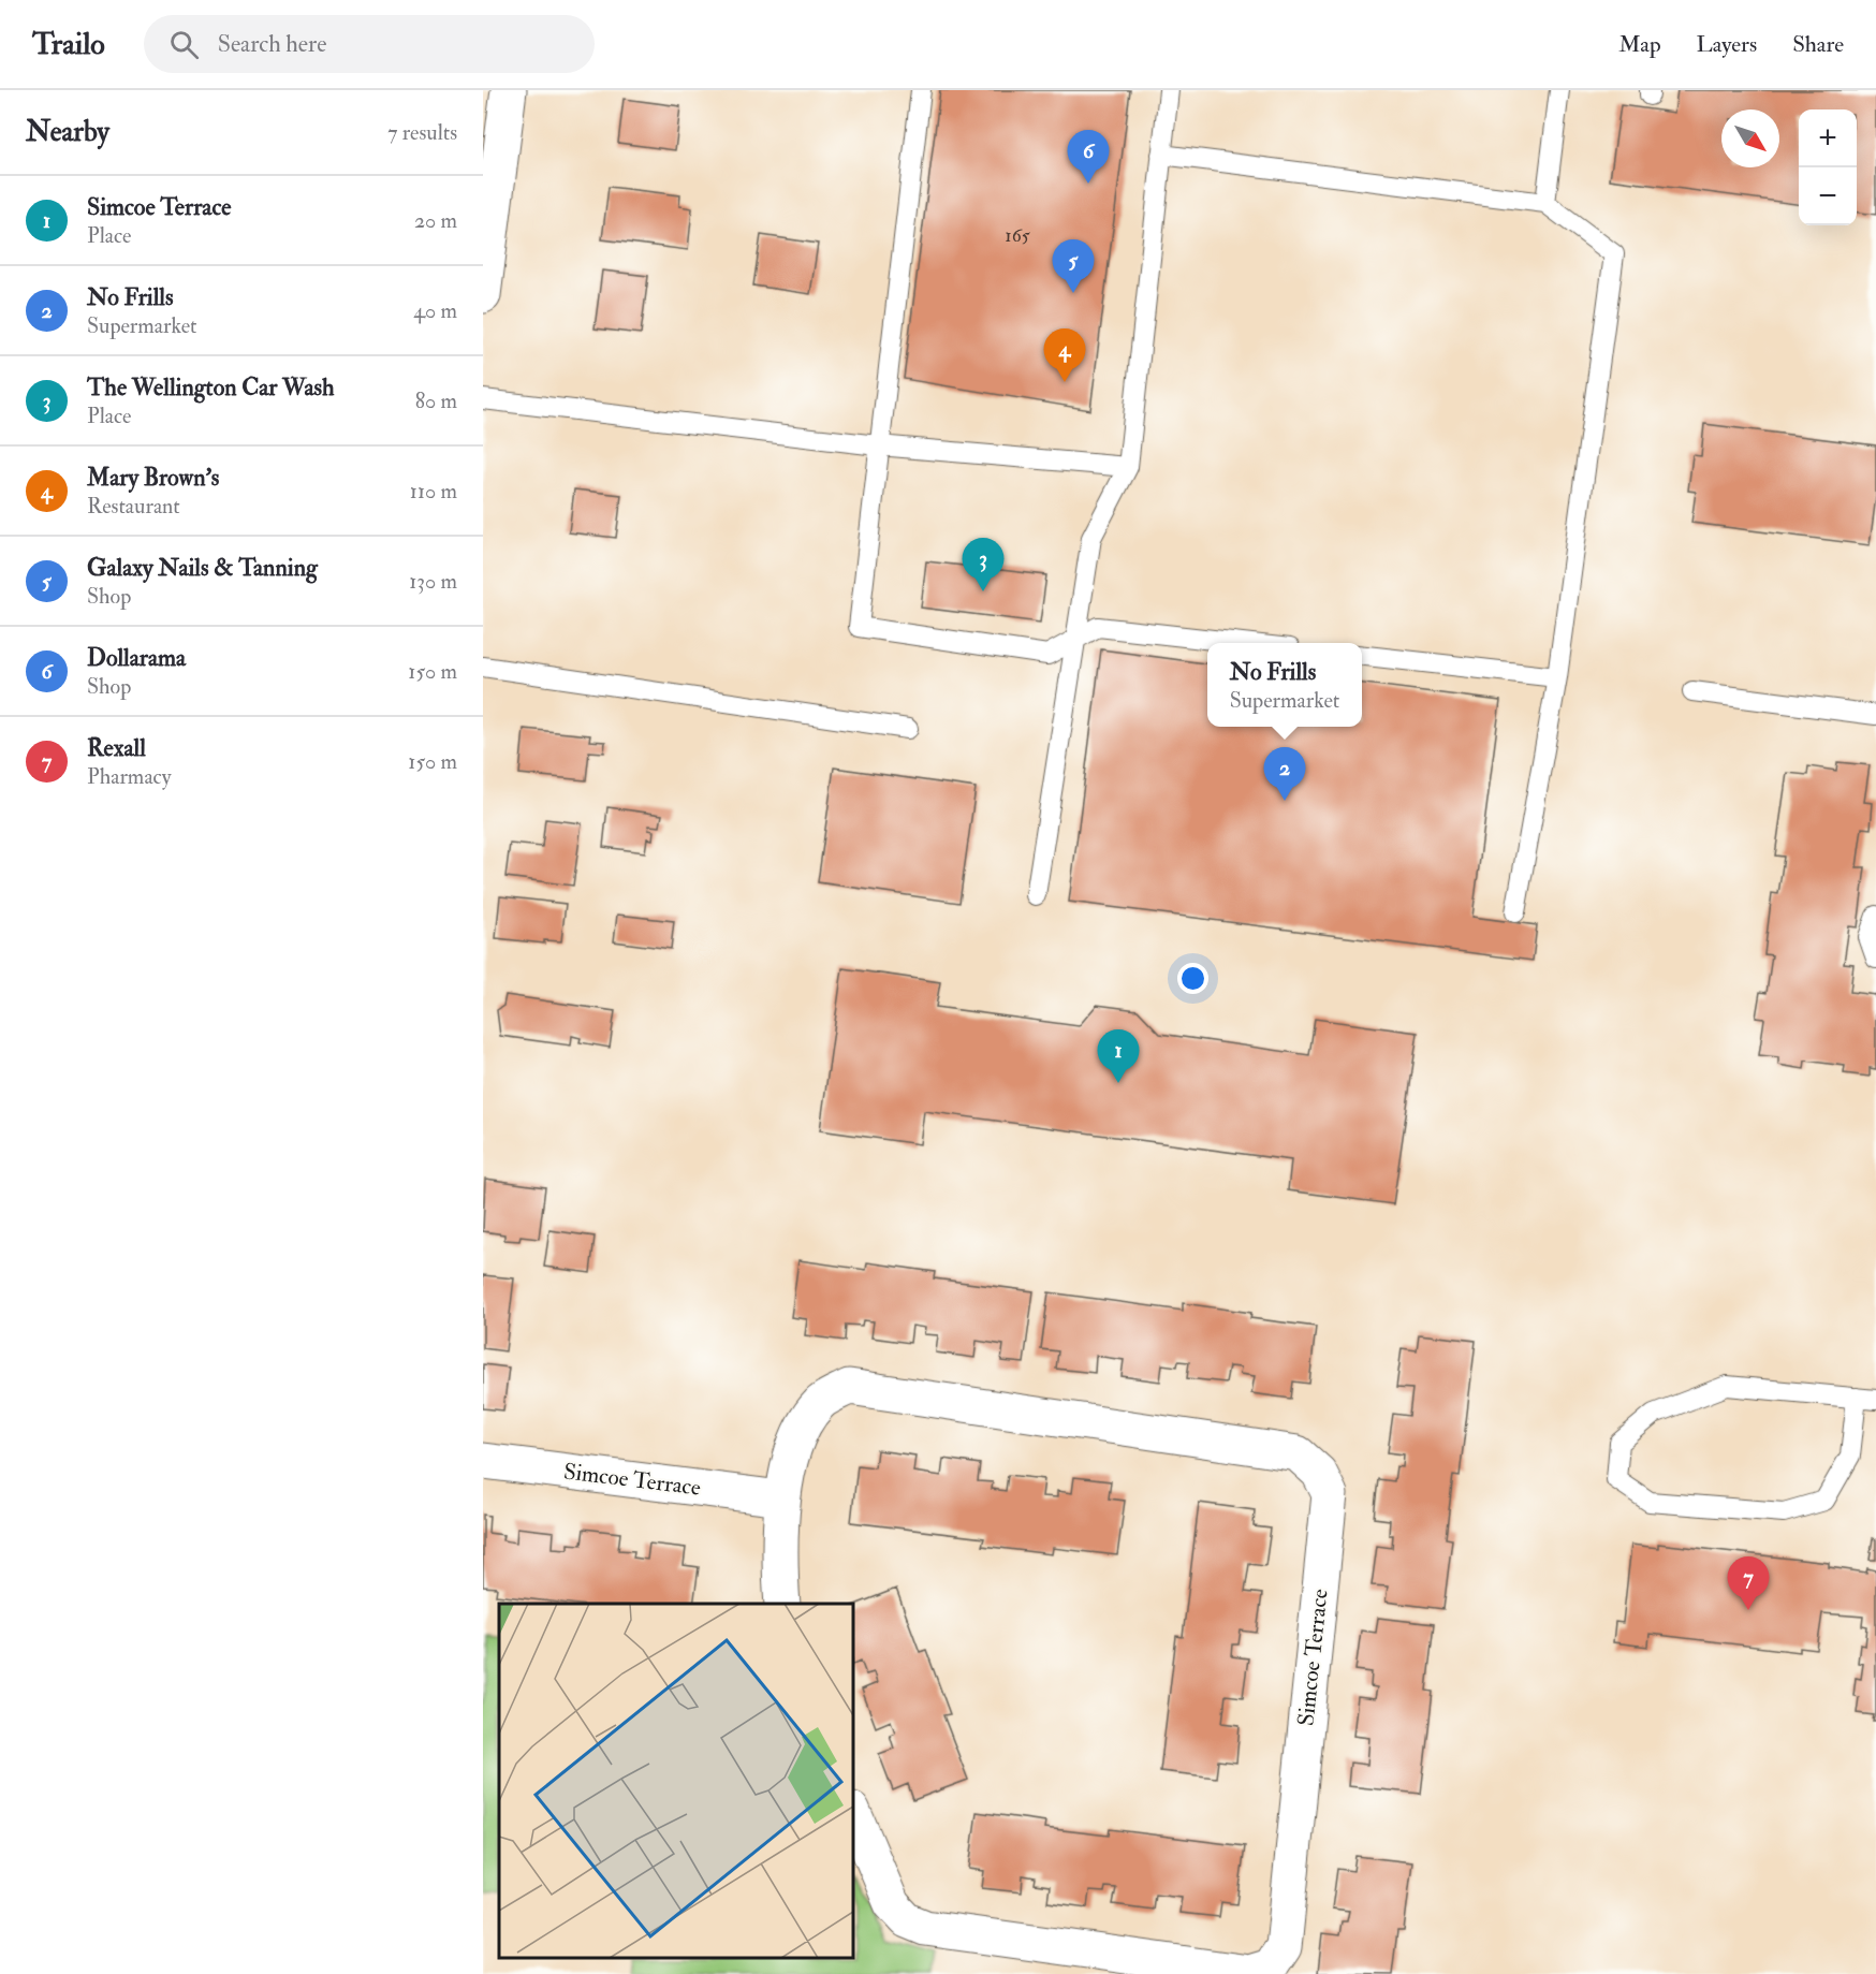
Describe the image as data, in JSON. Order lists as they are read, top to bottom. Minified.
{"streets":{"street":["Simcoe Terrace"]},"house_numbers":["165"],"north":"bottom right","page":{"header":"Trailo","search":"Search here","nav":["Map","Layers","Share"],"heading":["Nearby","7 results"],"map_buttons":["+","−"],"pins":["6","5","4","3","2","1","7"],"list":[{"mark":"1","name":"Simcoe Terrace","note":"Place","value":"20 m"},{"mark":"2","name":"No Frills","note":"Supermarket","value":"40 m"},{"mark":"3","name":"The Wellington Car Wash","note":"Place","value":"80 m"},{"mark":"4","name":"Mary Brown's","note":"Restaurant","value":"110 m"},{"mark":"5","name":"Galaxy Nails & Tanning","note":"Shop","value":"130 m"},{"mark":"6","name":"Dollarama","note":"Shop","value":"150 m"},{"mark":"7","name":"Rexall","note":"Pharmacy","value":"150 m"}],"popup":["No Frills","Supermarket"]}}
